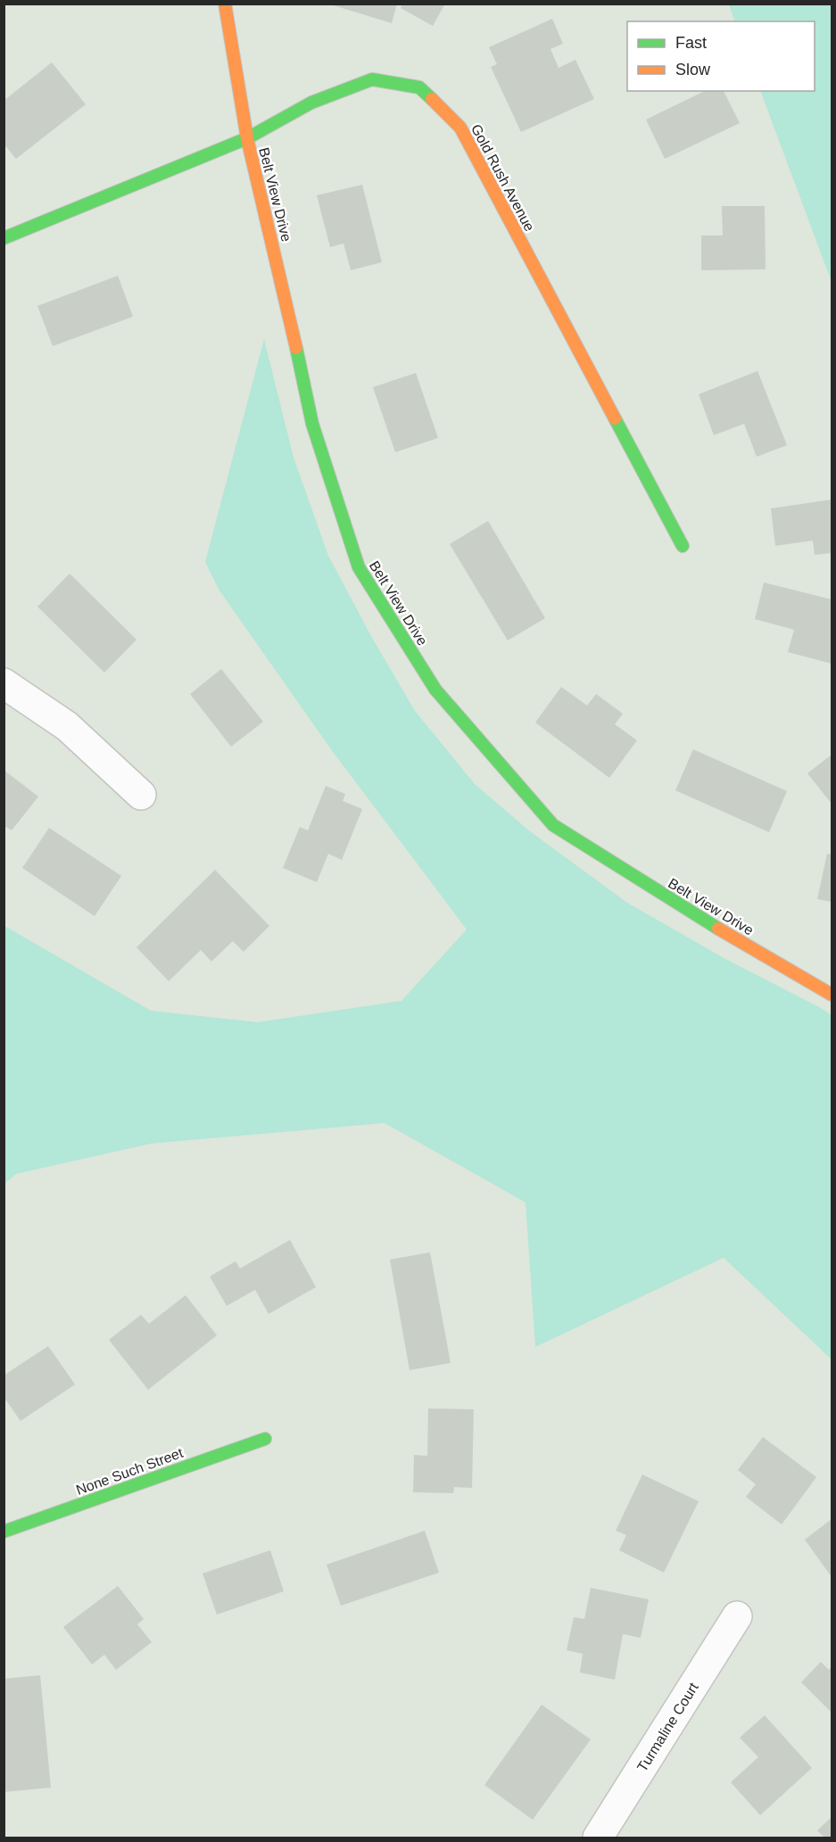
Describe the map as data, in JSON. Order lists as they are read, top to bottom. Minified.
{"streets":{"street":["Gold Rush Avenue","Belt View Drive","None Such Street","Turmaline Court"]},"crossings":[["Gold Rush Avenue","Belt View Drive"]],"legend":["Fast","Slow"]}
